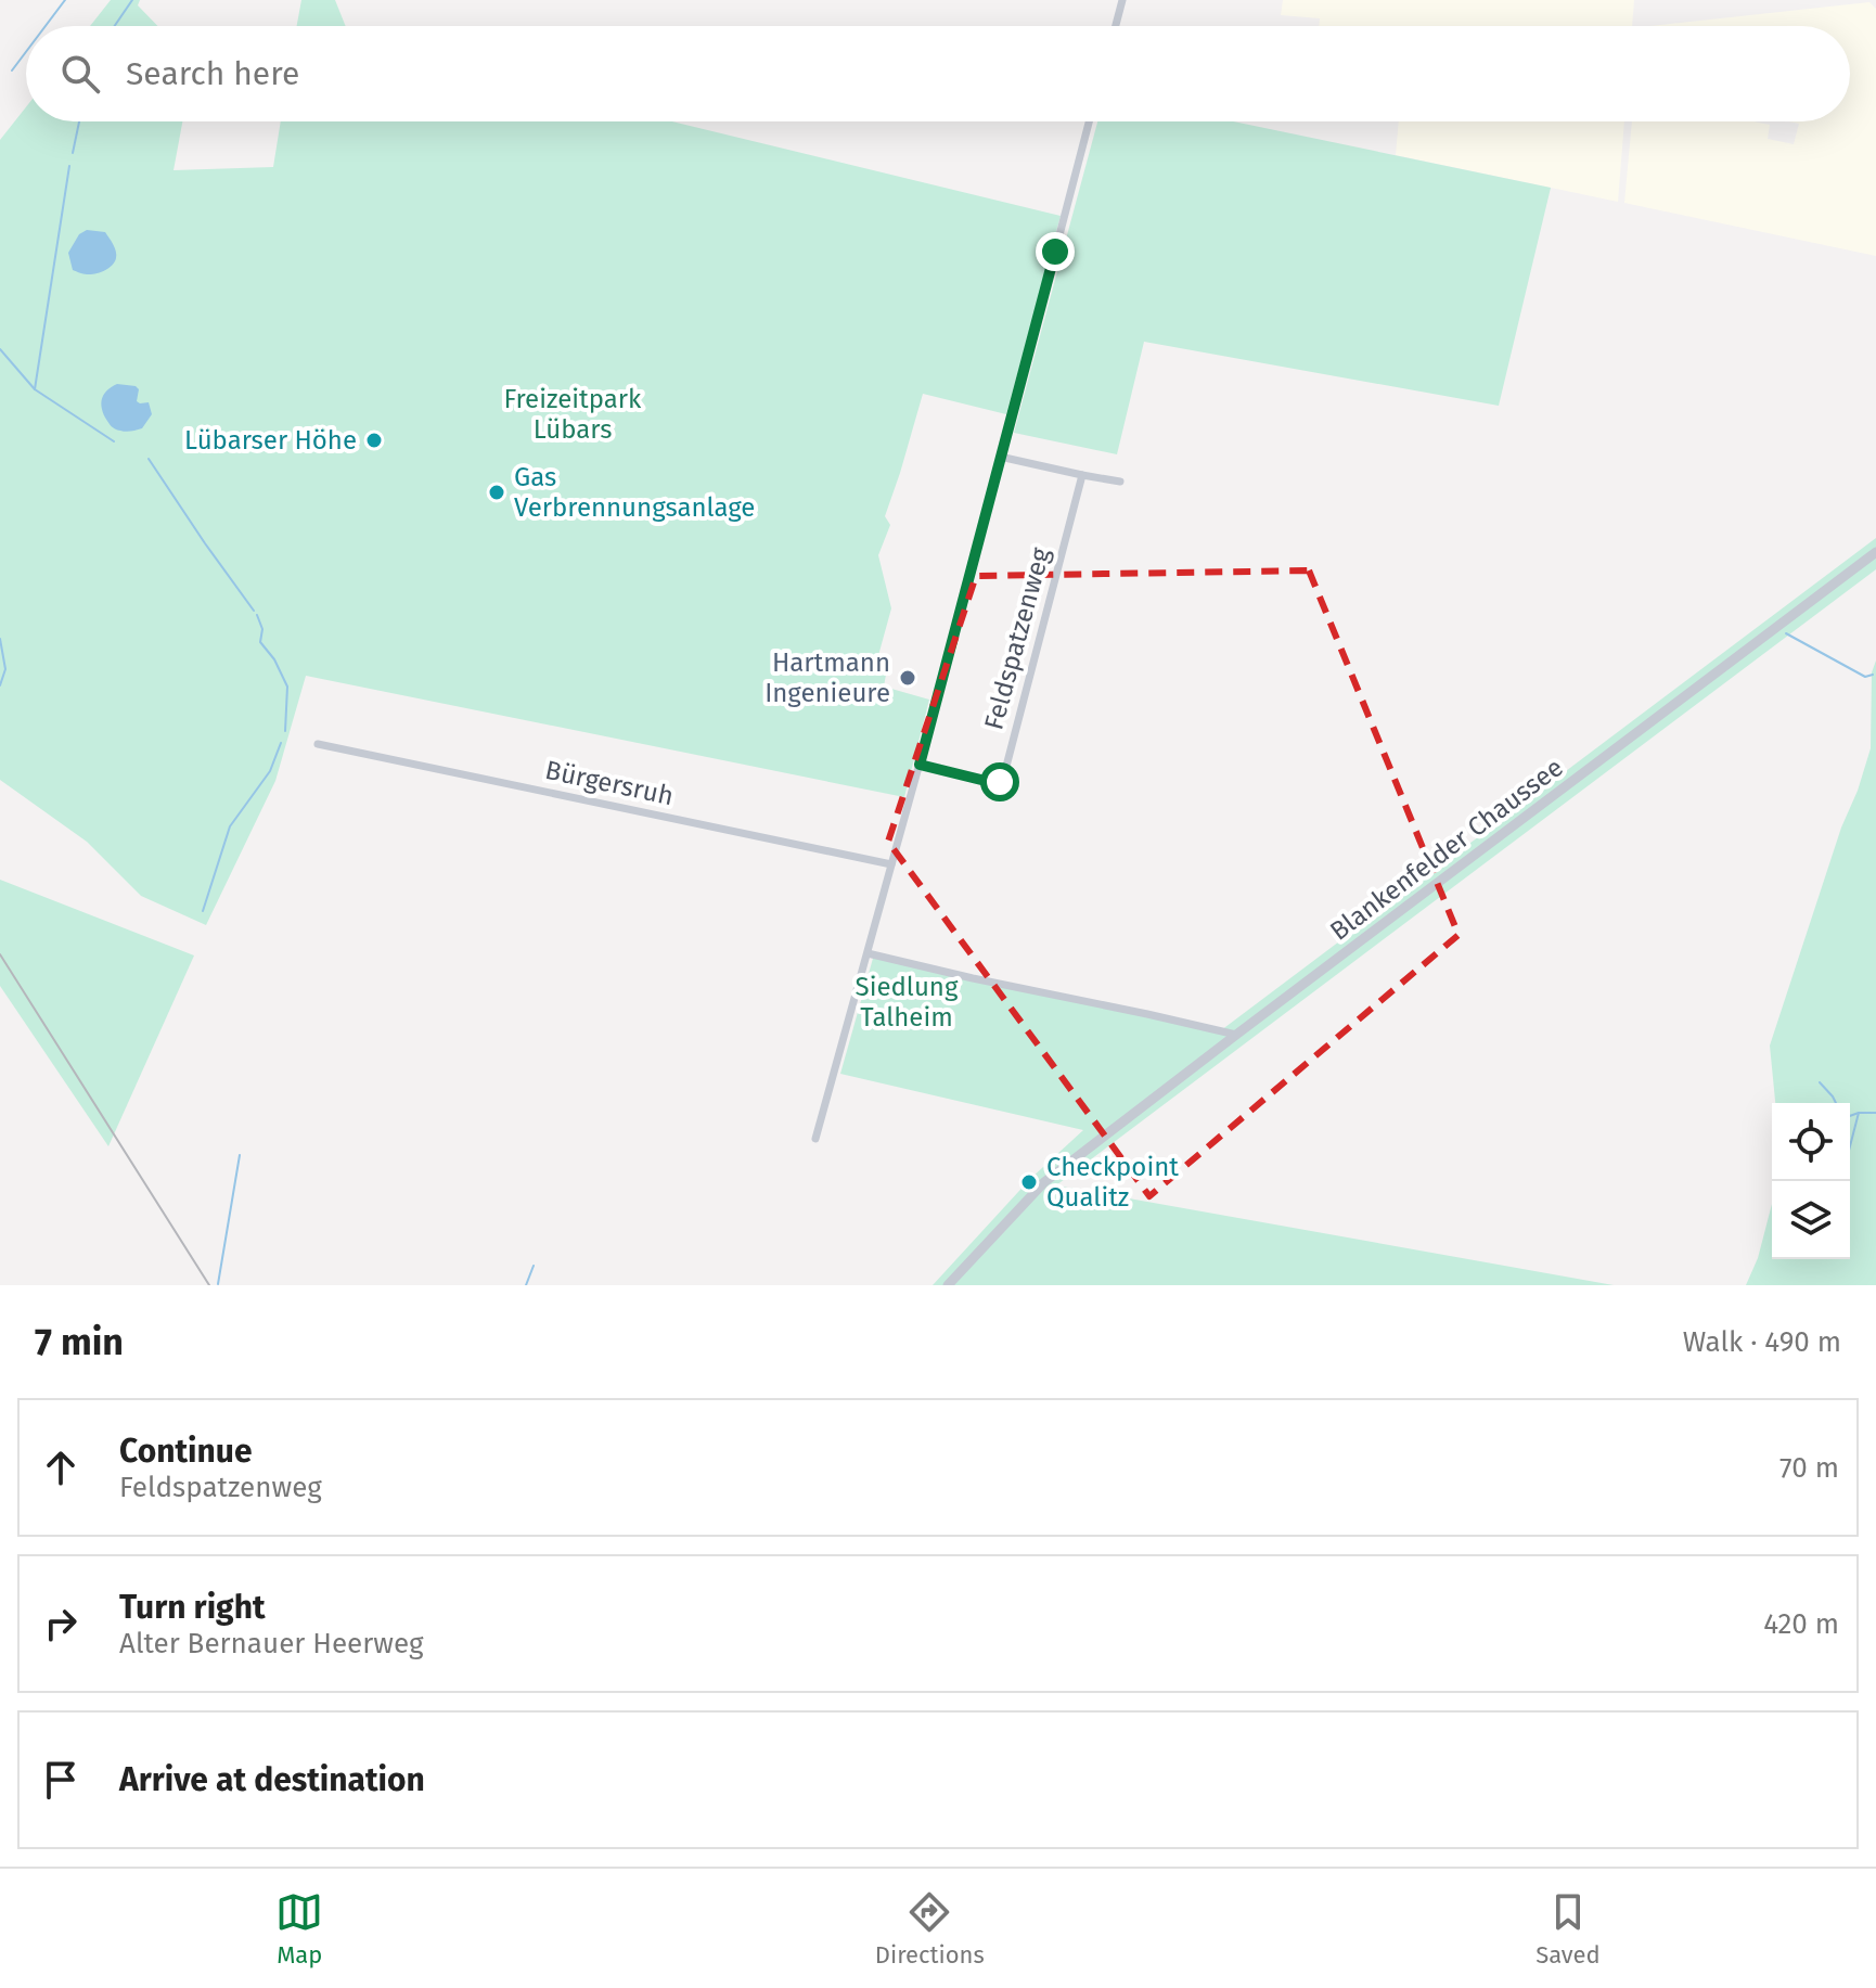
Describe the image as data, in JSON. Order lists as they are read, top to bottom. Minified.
{"streets":{"street":["Feldspatzenweg","Bürgersruh","Blankenfelder Chaussee"]},"parks":["Freizeitpark Lübars","Siedlung Talheim"],"places":["Lübarser Höhe","Gas Verbrennungsanlage","Hartmann Ingenieure","Checkpoint Qualitz"],"page":{"search":"Search here","heading":["7 min","Walk · 490 m"],"list":[["Continue","Feldspatzenweg","70 m"],["Turn right","Alter Bernauer Heerweg","420 m"],"Arrive at destination"],"nav":["Map","Directions","Saved"]}}
